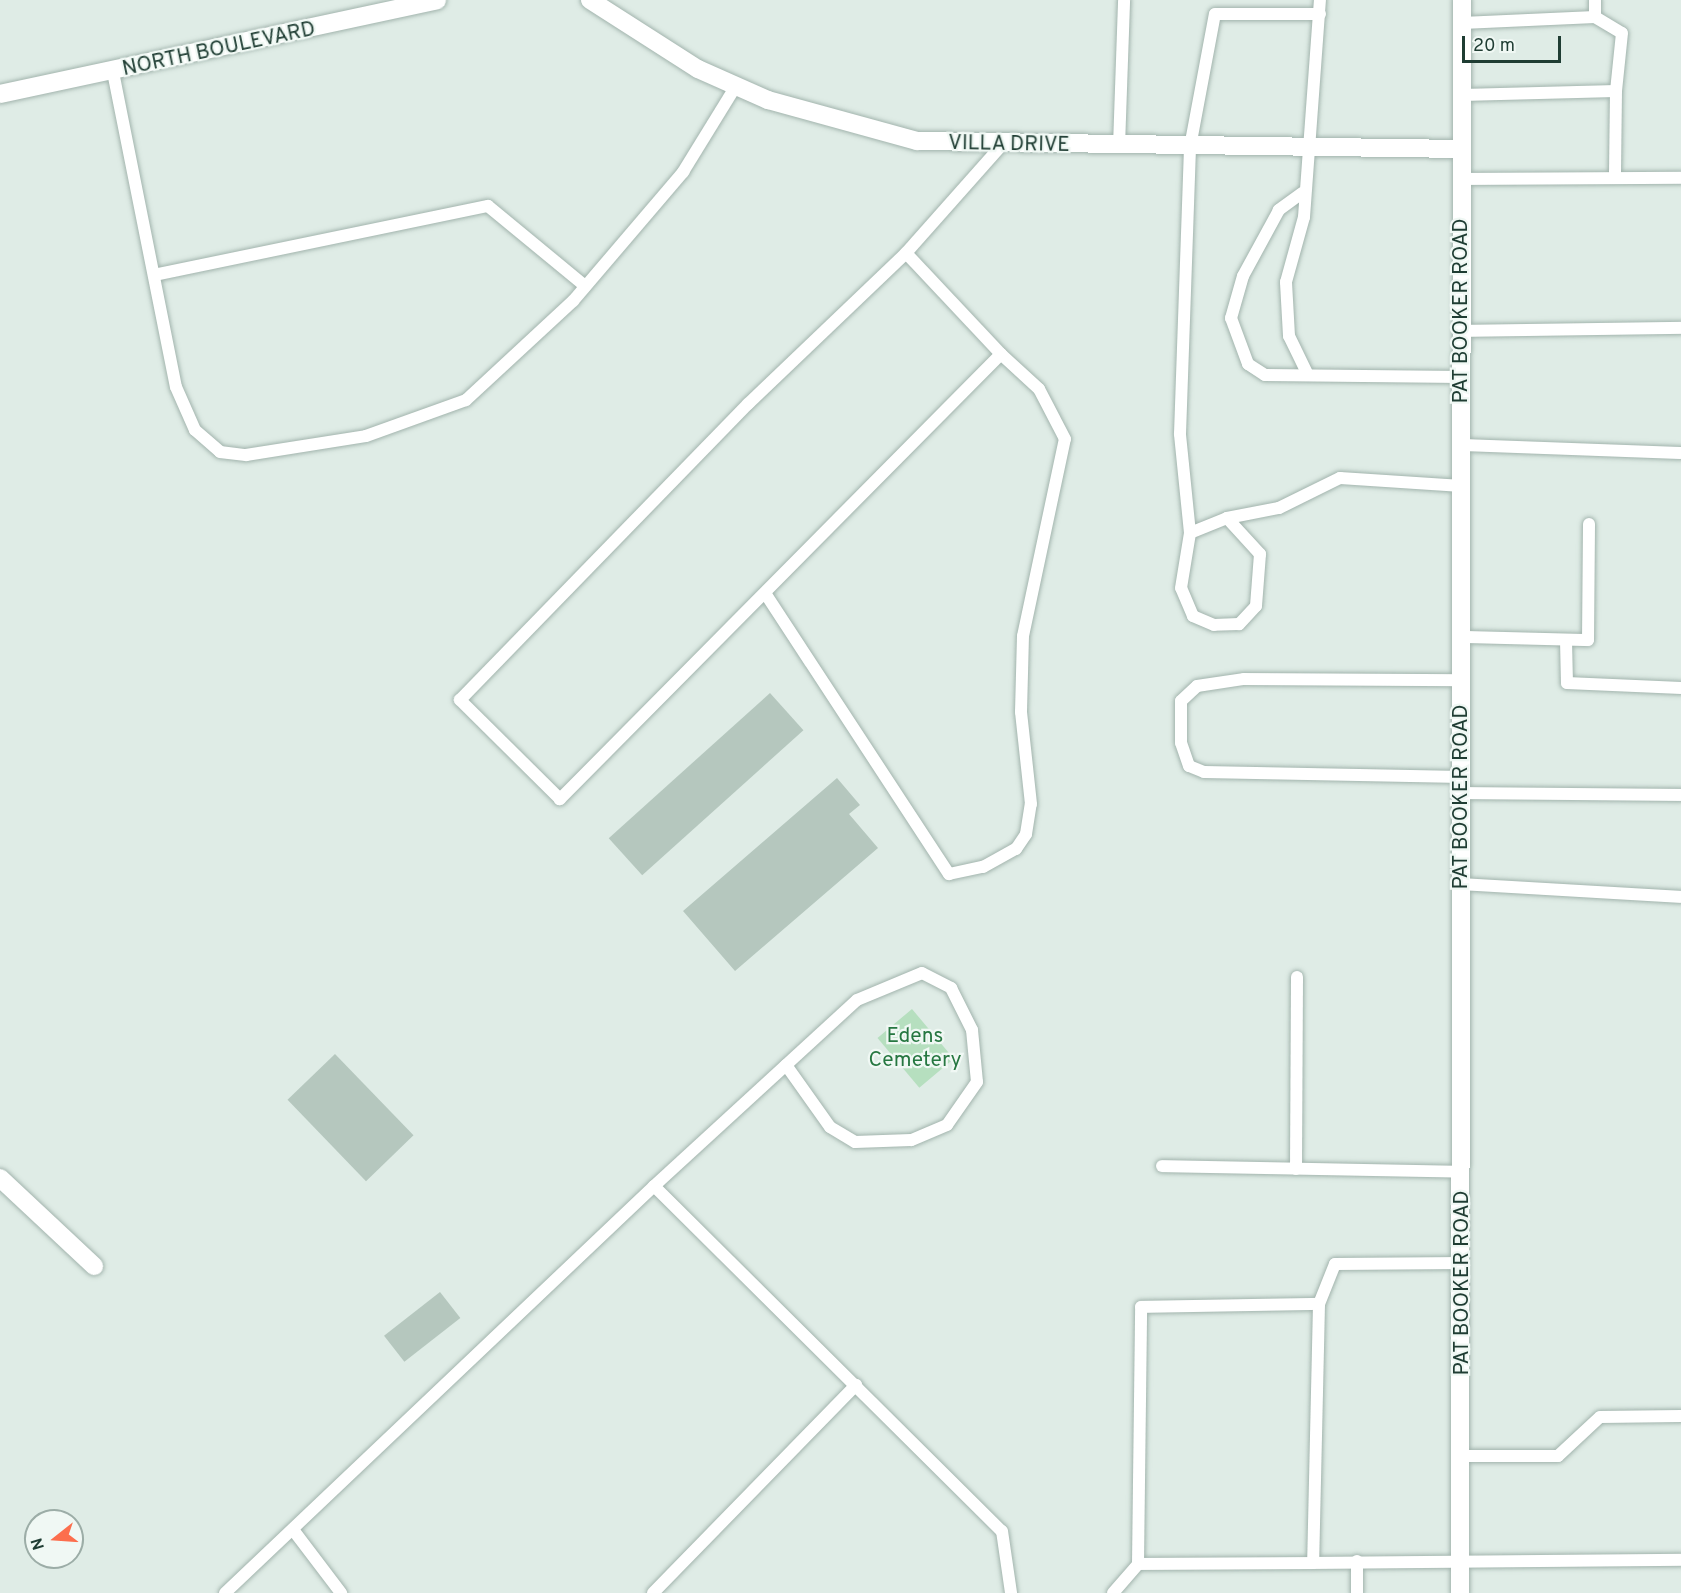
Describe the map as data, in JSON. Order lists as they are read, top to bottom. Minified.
{"streets":{"main road":["NORTH BOULEVARD","VILLA DRIVE","PAT BOOKER ROAD"]},"crossings":[["VILLA DRIVE","PAT BOOKER ROAD"]],"parks":["Edens Cemetery"],"scale_bar":"20 m","north":"left"}
